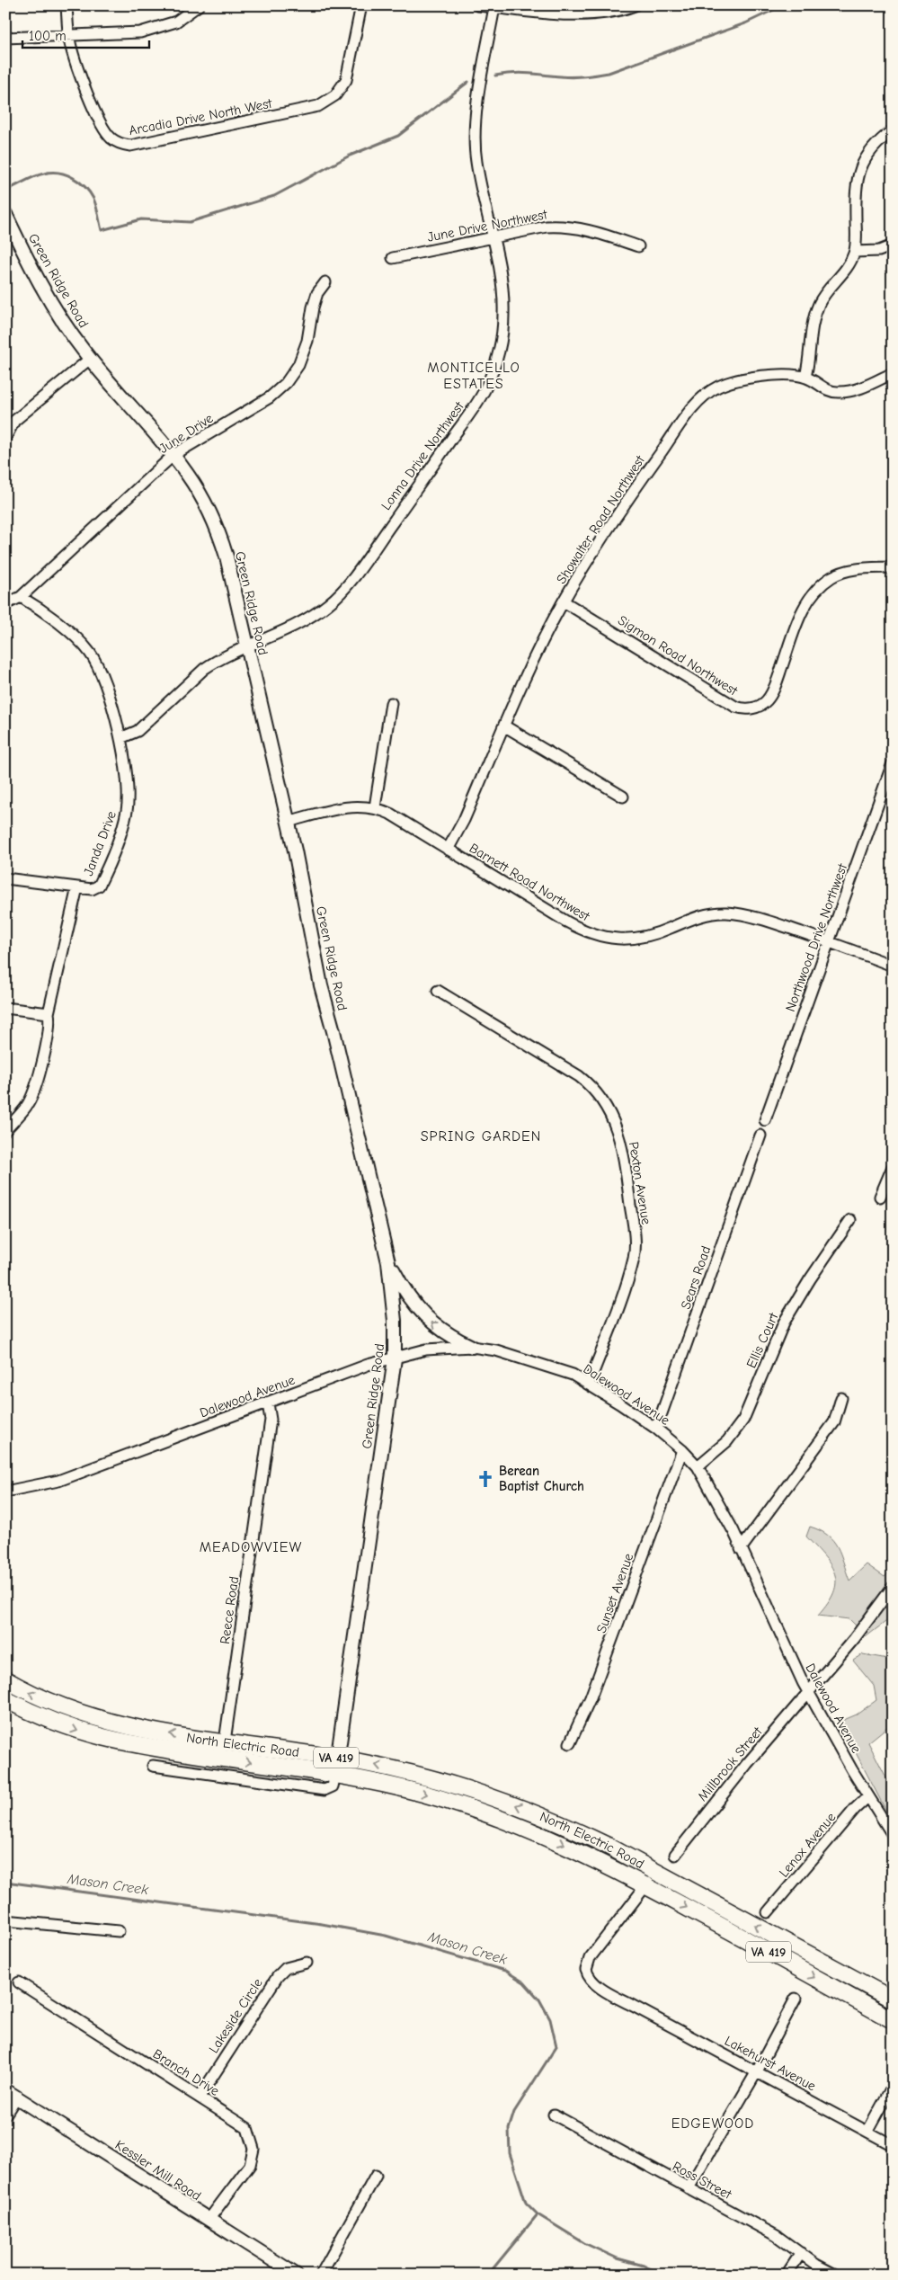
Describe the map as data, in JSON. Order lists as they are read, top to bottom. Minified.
{"streets":{"main road":["North Electric Road","VA 419"],"street":["Arcadia Drive North West","June Drive Northwest","Green Ridge Road","June Drive","Lonna Drive Northwest","Showalter Road Northwest","Sigmon Road Northwest","Janda Drive","Barnett Road Northwest","Northwood Drive Northwest","Pexton Avenue","Sears Road","Ellis Court","Dalewood Avenue","Sunset Avenue","Reece Road","Millbrook Street","Lenox Avenue","Lakeside Circle","Lakehurst Avenue","Branch Drive","Kessler Mill Road","Ross Street"]},"crossings":[["June Drive Northwest","Lonna Drive Northwest"],["Green Ridge Road","June Drive"],["Green Ridge Road","Lonna Drive Northwest"],["Green Ridge Road","Barnett Road Northwest"],["Green Ridge Road","Dalewood Avenue"],["Green Ridge Road","North Electric Road"],["June Drive","Janda Drive"],["Lonna Drive Northwest","Janda Drive"],["Showalter Road Northwest","Sigmon Road Northwest"],["Showalter Road Northwest","Barnett Road Northwest"],["Barnett Road Northwest","Northwood Drive Northwest"],["Pexton Avenue","Dalewood Avenue"],["Sears Road","Dalewood Avenue"],["Ellis Court","Dalewood Avenue"],["Dalewood Avenue","Sunset Avenue"],["Dalewood Avenue","Reece Road"],["Dalewood Avenue","Millbrook Street"],["Dalewood Avenue","Lenox Avenue"],["Reece Road","North Electric Road"],["North Electric Road","VA 419"],["North Electric Road","Lakehurst Avenue"],["VA 419","Lakehurst Avenue"],["Lakeside Circle","Branch Drive"],["Branch Drive","Kessler Mill Road"]],"districts":["MONTICELLO ESTATES","SPRING GARDEN","MEADOWVIEW","EDGEWOOD"],"water":["Mason Creek"],"places":{"church":["Berean Baptist Church"]},"scale_bar":"100 m"}
